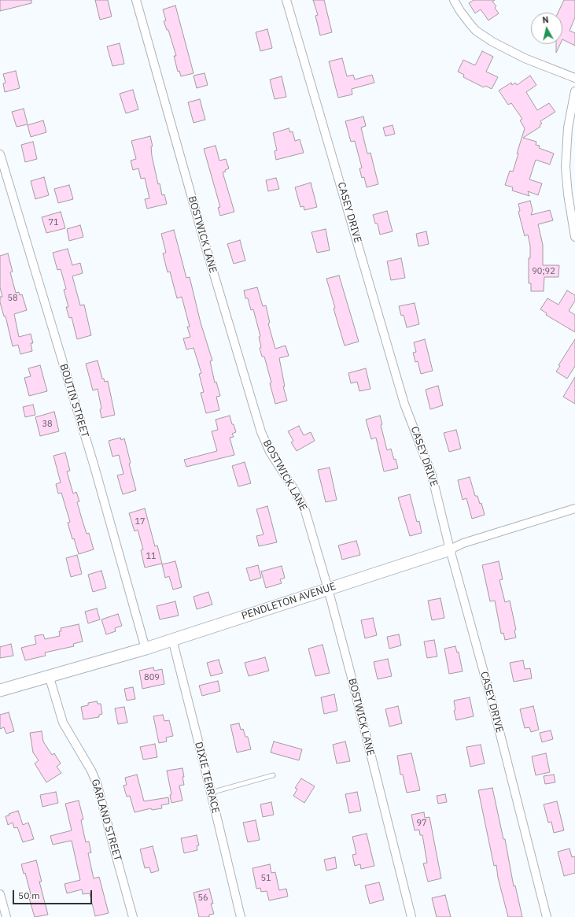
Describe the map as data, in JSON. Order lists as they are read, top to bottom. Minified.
{"streets":{"street":["CASEY DRIVE","BOSTWICK LANE","BOUTIN STREET","PENDLETON AVENUE","DIXIE TERRACE","GARLAND STREET"]},"crossings":[["CASEY DRIVE","PENDLETON AVENUE"],["BOSTWICK LANE","PENDLETON AVENUE"],["BOUTIN STREET","PENDLETON AVENUE"],["PENDLETON AVENUE","DIXIE TERRACE"],["PENDLETON AVENUE","GARLAND STREET"]],"house_numbers":["71","90;92","58","38","17","11","809","97","51","56"],"scale_bar":"50 m","north":"top"}
